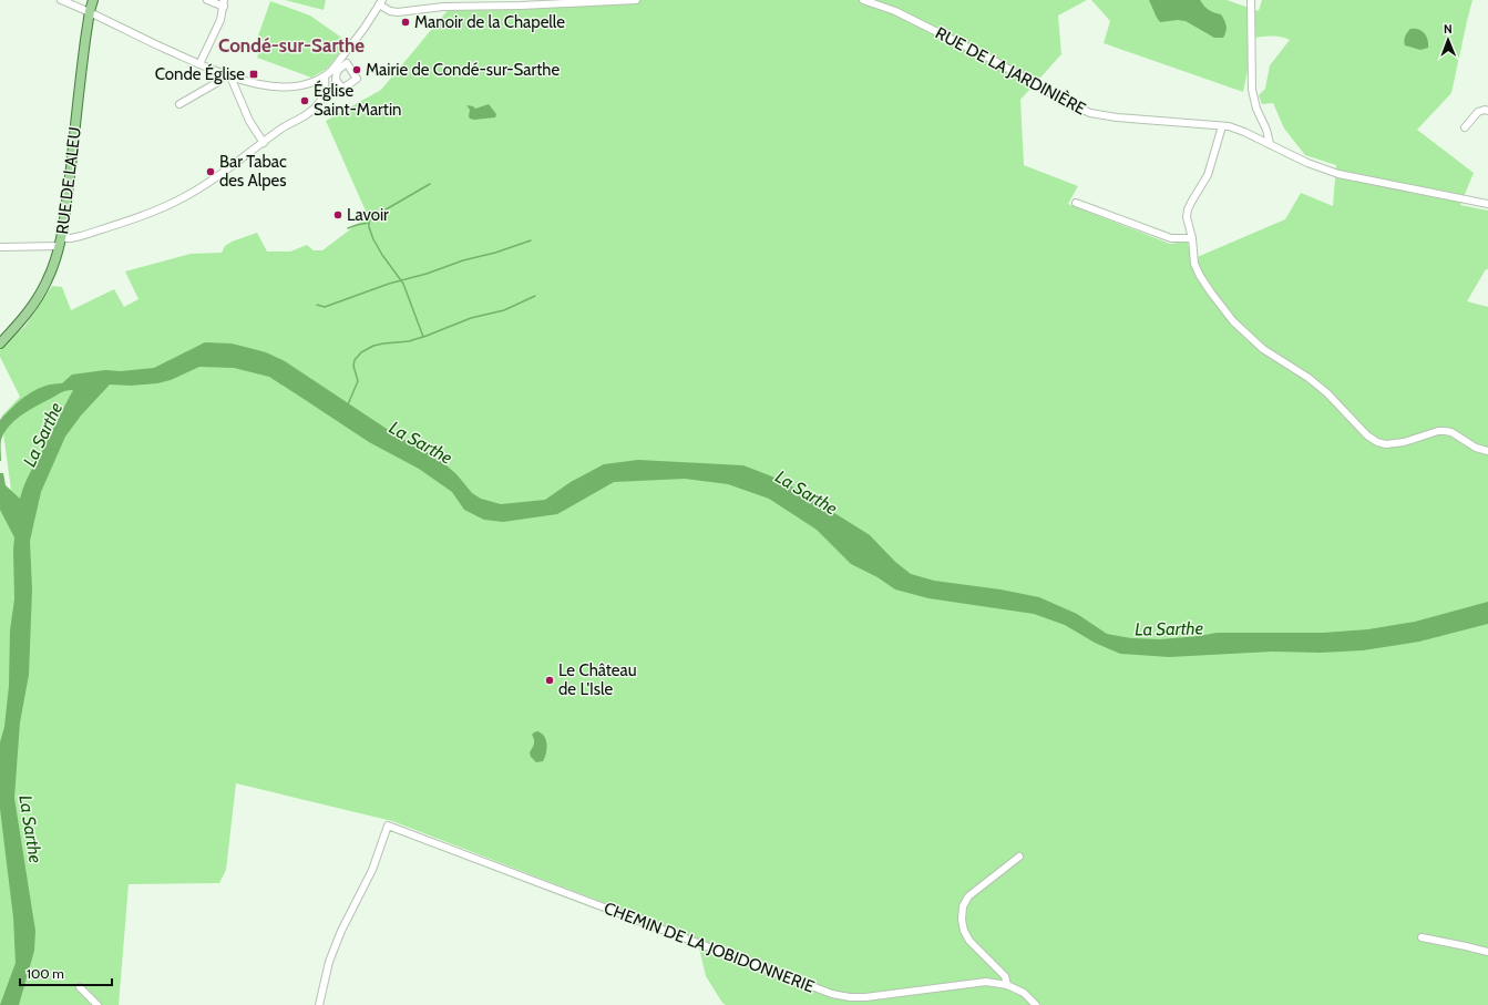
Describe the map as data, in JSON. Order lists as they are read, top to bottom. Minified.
{"streets":{"main road":["RUE DE LALEU"],"street":["RUE DE LA JARDINIÈRE","CHEMIN DE LA JOBIDONNERIE"]},"districts":["Condé-sur-Sarthe"],"water":["La Sarthe"],"places":{"other":["Manoir de la Chapelle","Mairie de Condé-sur-Sarthe","Église Saint-Martin","Bar Tabac des Alpes","Lavoir","Le Château de L'Isle"],"transit":["Conde Église"]},"scale_bar":"100 m","north":"top"}
